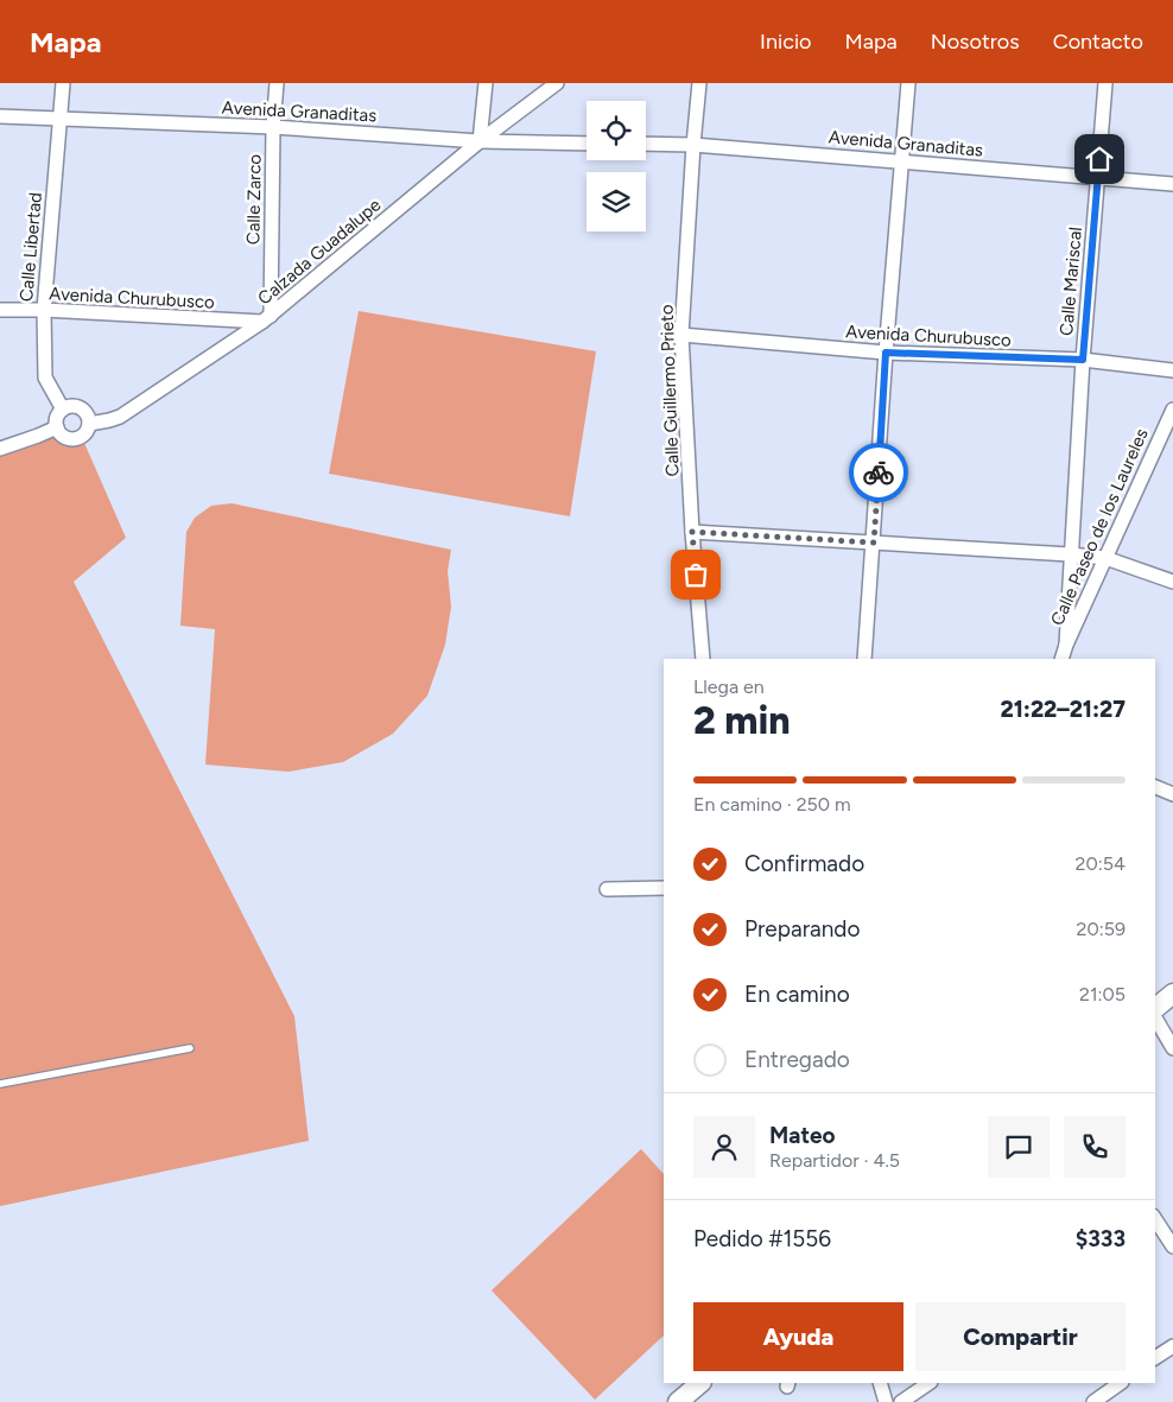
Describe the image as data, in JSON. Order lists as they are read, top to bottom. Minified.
{"streets":{"street":["Avenida Granaditas","Calle Zarco","Calle Libertad","Calzada Guadalupe","Calle Mariscal","Avenida Churubusco","Calle Guillermo Prieto","Calle Paseo de los Laureles"]},"crossings":[["Avenida Granaditas","Calle Zarco"],["Avenida Granaditas","Calle Libertad"],["Avenida Granaditas","Calzada Guadalupe"],["Avenida Granaditas","Calle Mariscal"],["Avenida Granaditas","Calle Guillermo Prieto"],["Calle Zarco","Calzada Guadalupe"],["Calle Zarco","Avenida Churubusco"],["Calle Libertad","Calzada Guadalupe"],["Calle Libertad","Avenida Churubusco"],["Calzada Guadalupe","Avenida Churubusco"],["Calle Mariscal","Avenida Churubusco"],["Calle Mariscal","Calle Paseo de los Laureles"],["Avenida Churubusco","Calle Guillermo Prieto"]],"page":{"header":"Mapa","nav":["Inicio","Mapa","Nosotros","Contacto"],"heading":["2 min","Llega en","21:22–21:27"],"panel":["Mateo","Repartidor · 4.5","Pedido #1556","$333"],"bar":"En camino · 250 m","list":[["Confirmado","20:54"],["Preparando","20:59"],["En camino","21:05"],"Entregado"],"buttons":["Ayuda","Compartir"]}}
